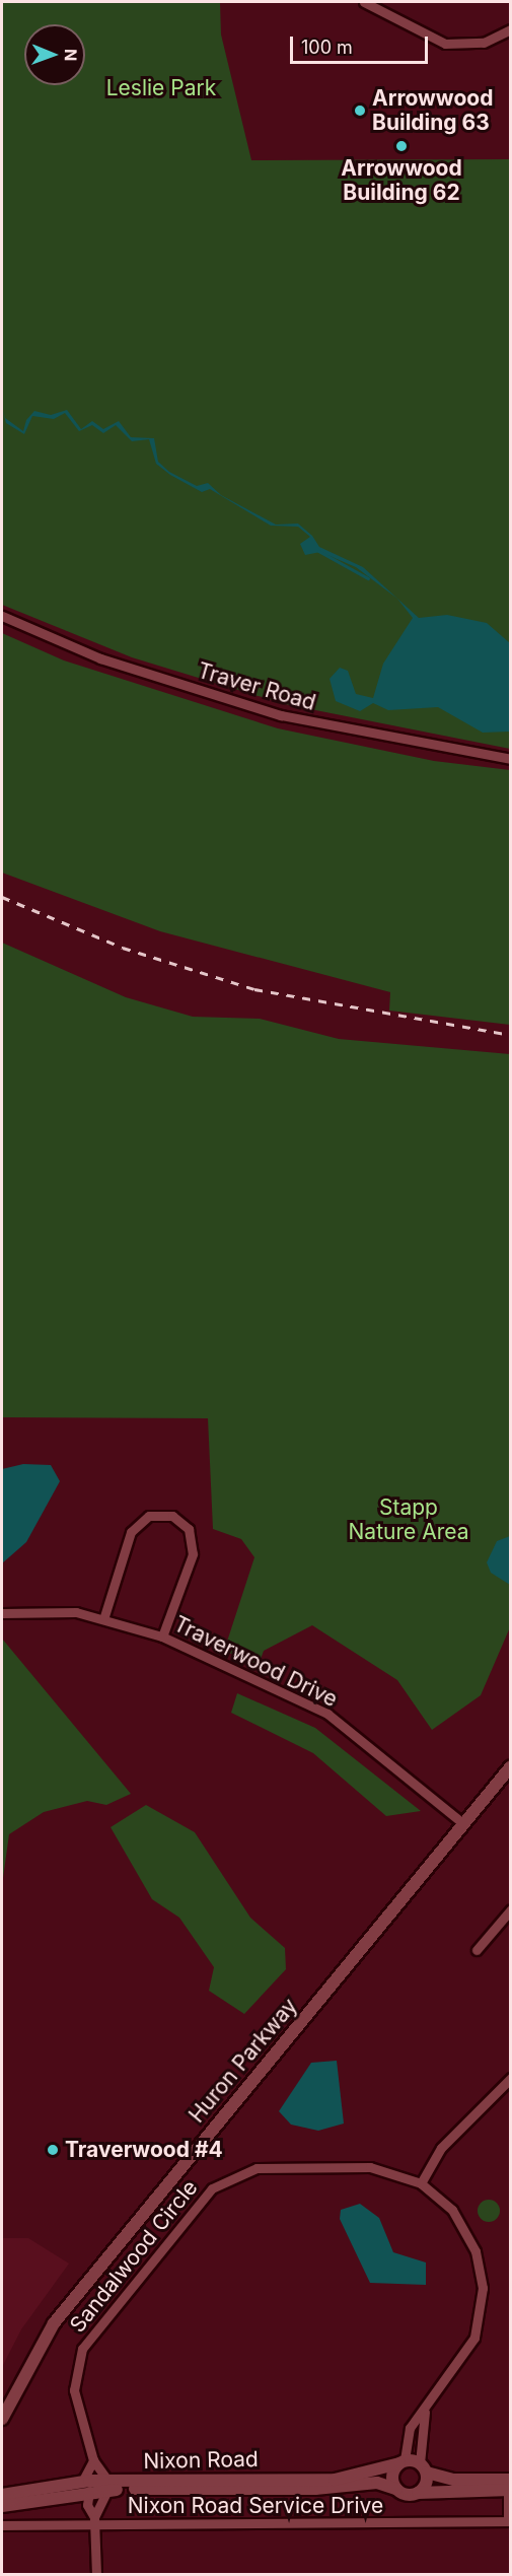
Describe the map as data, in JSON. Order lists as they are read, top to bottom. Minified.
{"streets":{"main road":["Huron Parkway","Nixon Road"],"street":["Traver Road","Traverwood Drive","Sandalwood Circle","Nixon Road Service Drive"]},"crossings":[["Traverwood Drive","Huron Parkway"],["Sandalwood Circle","Nixon Road"]],"parks":["Leslie Park","Stapp Nature Area"],"places":["Arrowwood Building 63","Arrowwood Building 62","Traverwood #4"],"scale_bar":"100 m","north":"right"}
